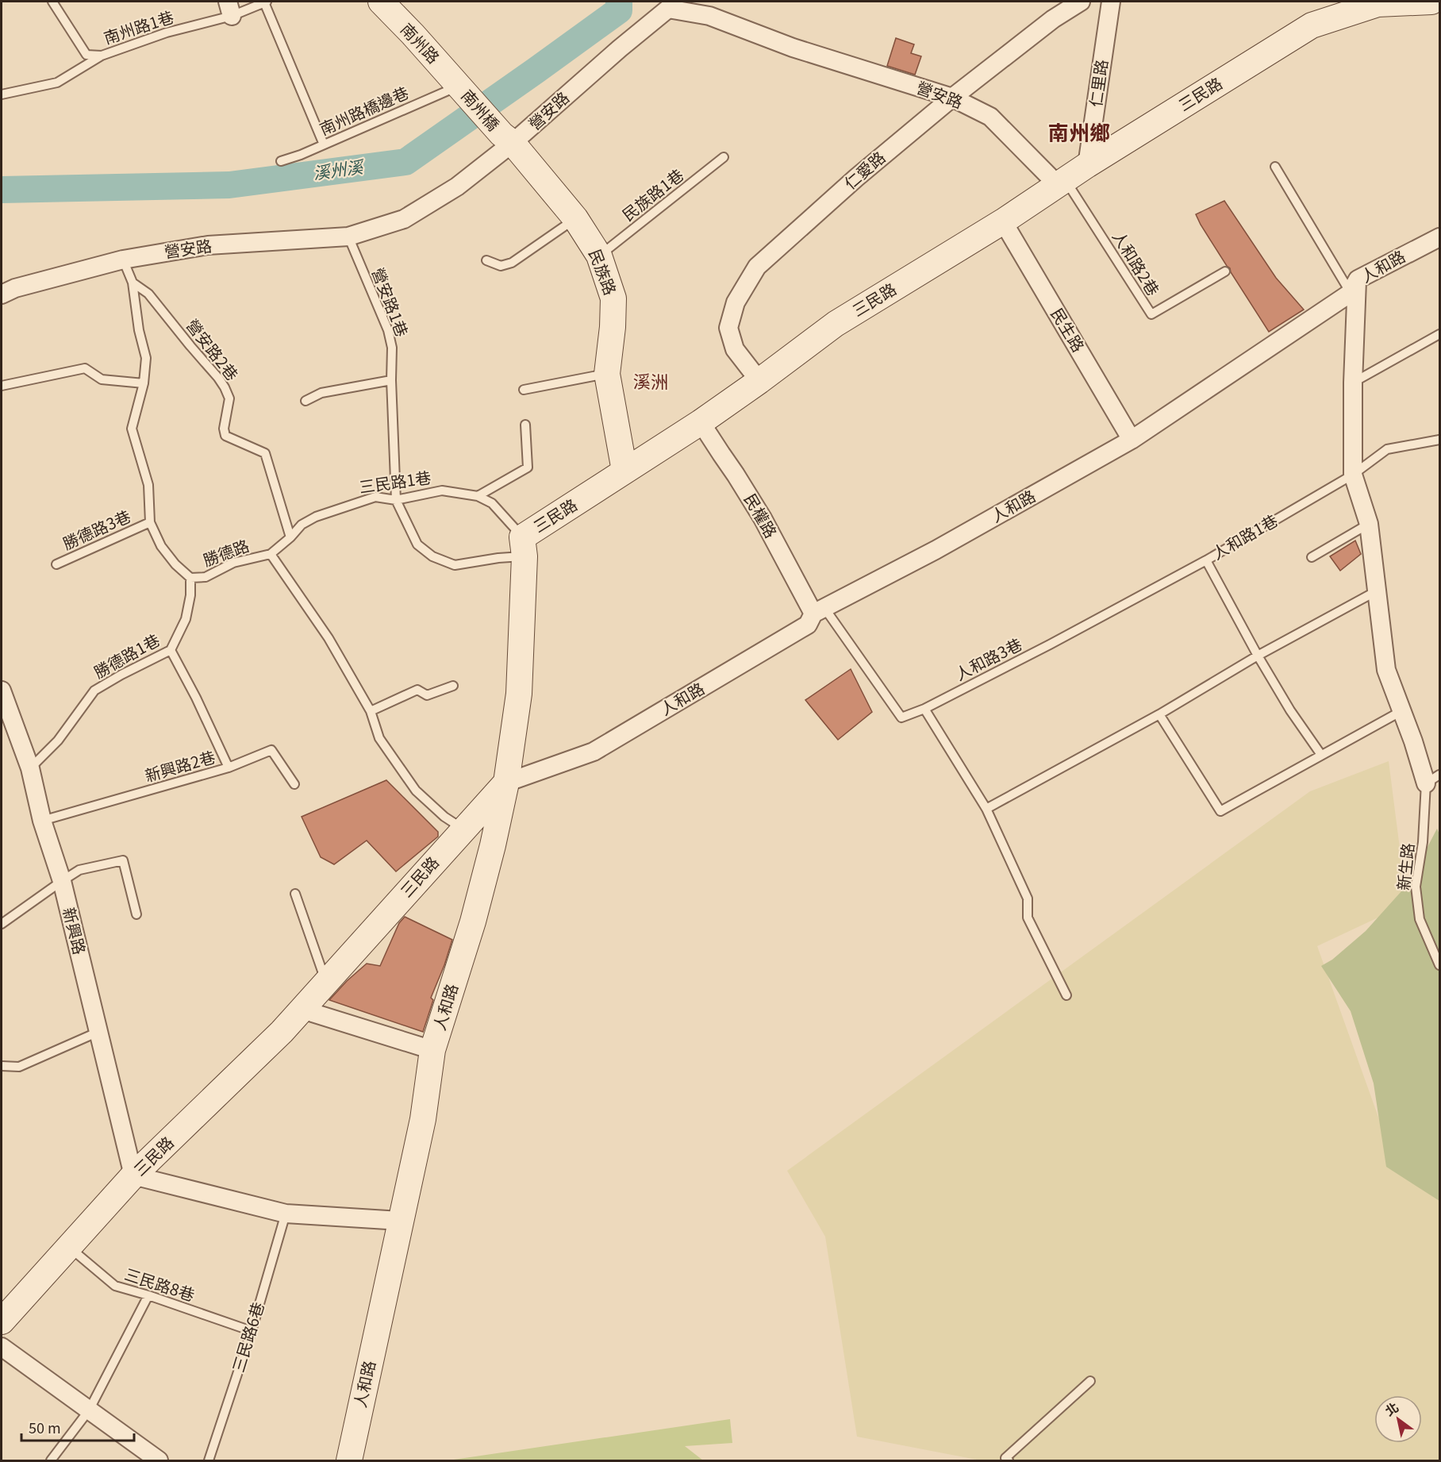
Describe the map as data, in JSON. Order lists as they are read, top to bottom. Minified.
{"streets":{"main road":["南州路","三民路","南州橋","人和路","民族路"],"street":["仁里路","營安路","仁愛路","民生路","民權路","新興路"],"lane":["南州路1巷","南州路橋邊巷","民族路1巷","人和路2巷","營安路1巷","營安路2巷","三民路1巷","勝德路3巷","人和路1巷","勝德路","勝德路1巷","人和路3巷","新興路2巷","新生路","三民路8巷","三民路6巷"]},"crossings":[["南州路","南州橋"],["南州路","南州路橋邊巷"],["仁里路","三民路"],["三民路","營安路"],["三民路","仁愛路"],["三民路","人和路2巷"],["三民路","人和路"],["三民路","民族路"],["三民路","營安路1巷"],["三民路","民生路"],["三民路","三民路1巷"],["三民路","民權路"],["三民路","勝德路"],["三民路","新興路"],["三民路","三民路8巷"],["營安路","南州橋"],["營安路","仁愛路"],["營安路","人和路2巷"],["營安路","民族路"],["營安路","營安路1巷"],["營安路","勝德路"],["南州橋","南州路橋邊巷"],["南州橋","民族路"],["民族路1巷","民族路"],["人和路","民生路"],["人和路","民權路"],["人和路","人和路3巷"],["營安路1巷","三民路1巷"],["營安路2巷","三民路1巷"],["營安路2巷","勝德路"],["三民路1巷","勝德路"],["民權路","人和路3巷"],["勝德路3巷","勝德路"],["人和路1巷","人和路3巷"],["勝德路","勝德路1巷"],["勝德路1巷","新興路2巷"],["勝德路1巷","新興路"],["新興路2巷","新興路"],["三民路8巷","三民路6巷"]],"districts":["南州鄉","溪洲"],"water":["溪州溪"],"scale_bar":"50 m","north":"top left"}
